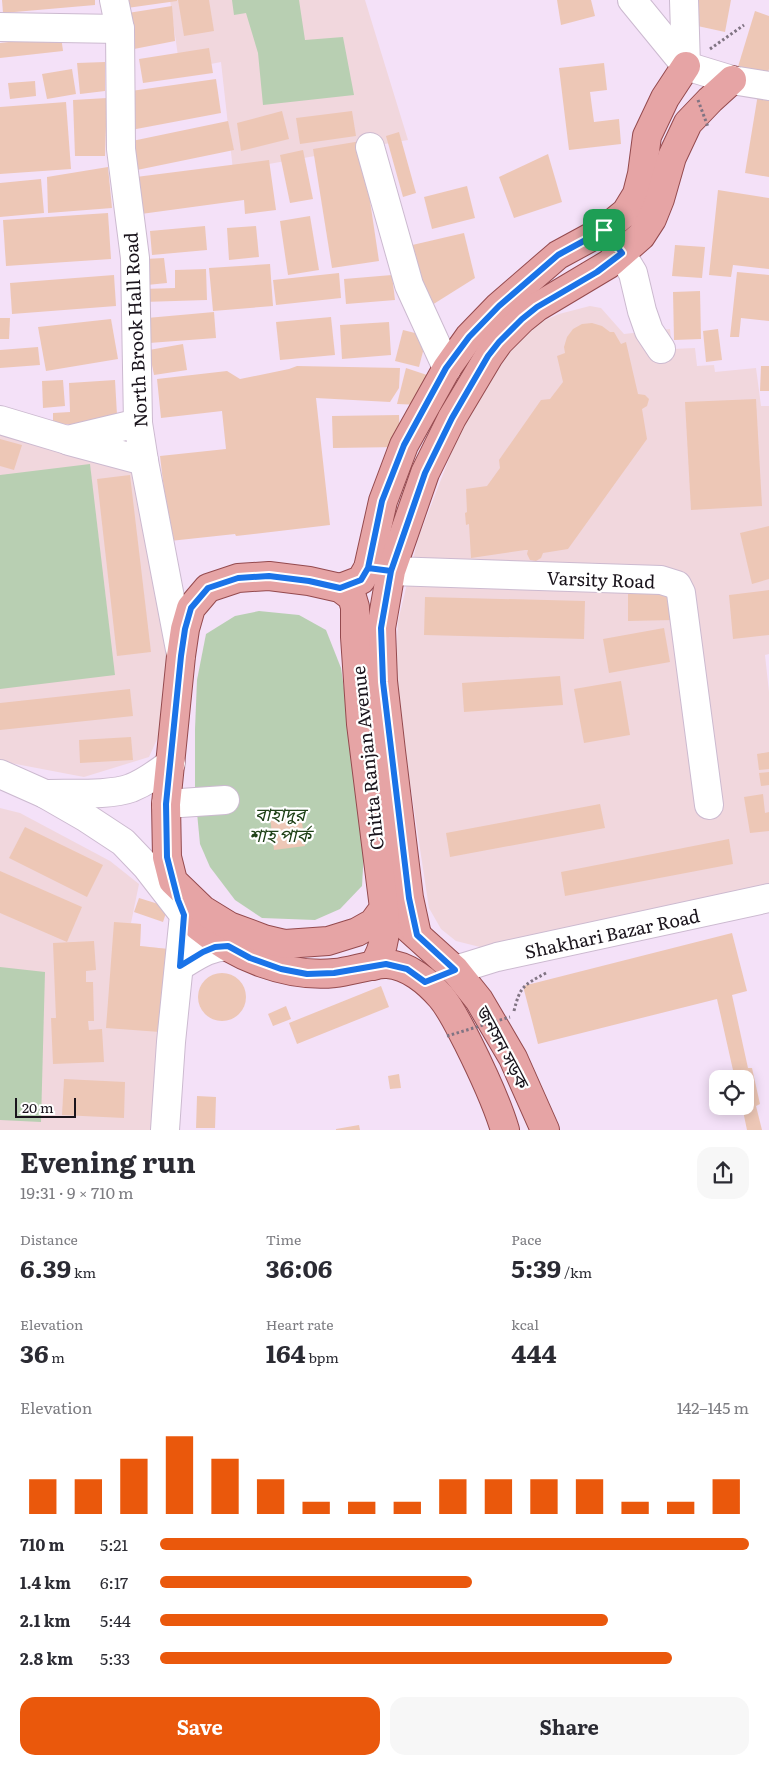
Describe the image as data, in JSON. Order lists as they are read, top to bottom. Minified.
{"streets":{"main road":["Chitta Ranjan Avenue","জনসন সড়ক"],"street":["North Brook Hall Road","Varsity Road","Shakhari Bazar Road"]},"crossings":[["Varsity Road","Chitta Ranjan Avenue"],["Chitta Ranjan Avenue","জনসন সড়ক"],["Shakhari Bazar Road","জনসন সড়ক"]],"parks":["বাহাদুর শাহ পার্ক"],"scale_bar":"20 m","page":{"scale":"20 m","heading":["Evening run","19:31 · 9 × 710 m"],"stats":[["Distance","6.39 km"],["Time","36:06"],["Pace","5:39 /km"],["Elevation","36 m"],["Heart rate","164 bpm"],["kcal","444"]],"chart":["Elevation","142–145 m"],"list":[{"name":"710 m","note":"5:21"},{"name":"1.4 km","note":"6:17"},{"name":"2.1 km","note":"5:44"},{"name":"2.8 km","note":"5:33"}],"buttons":["Save","Share"]}}
